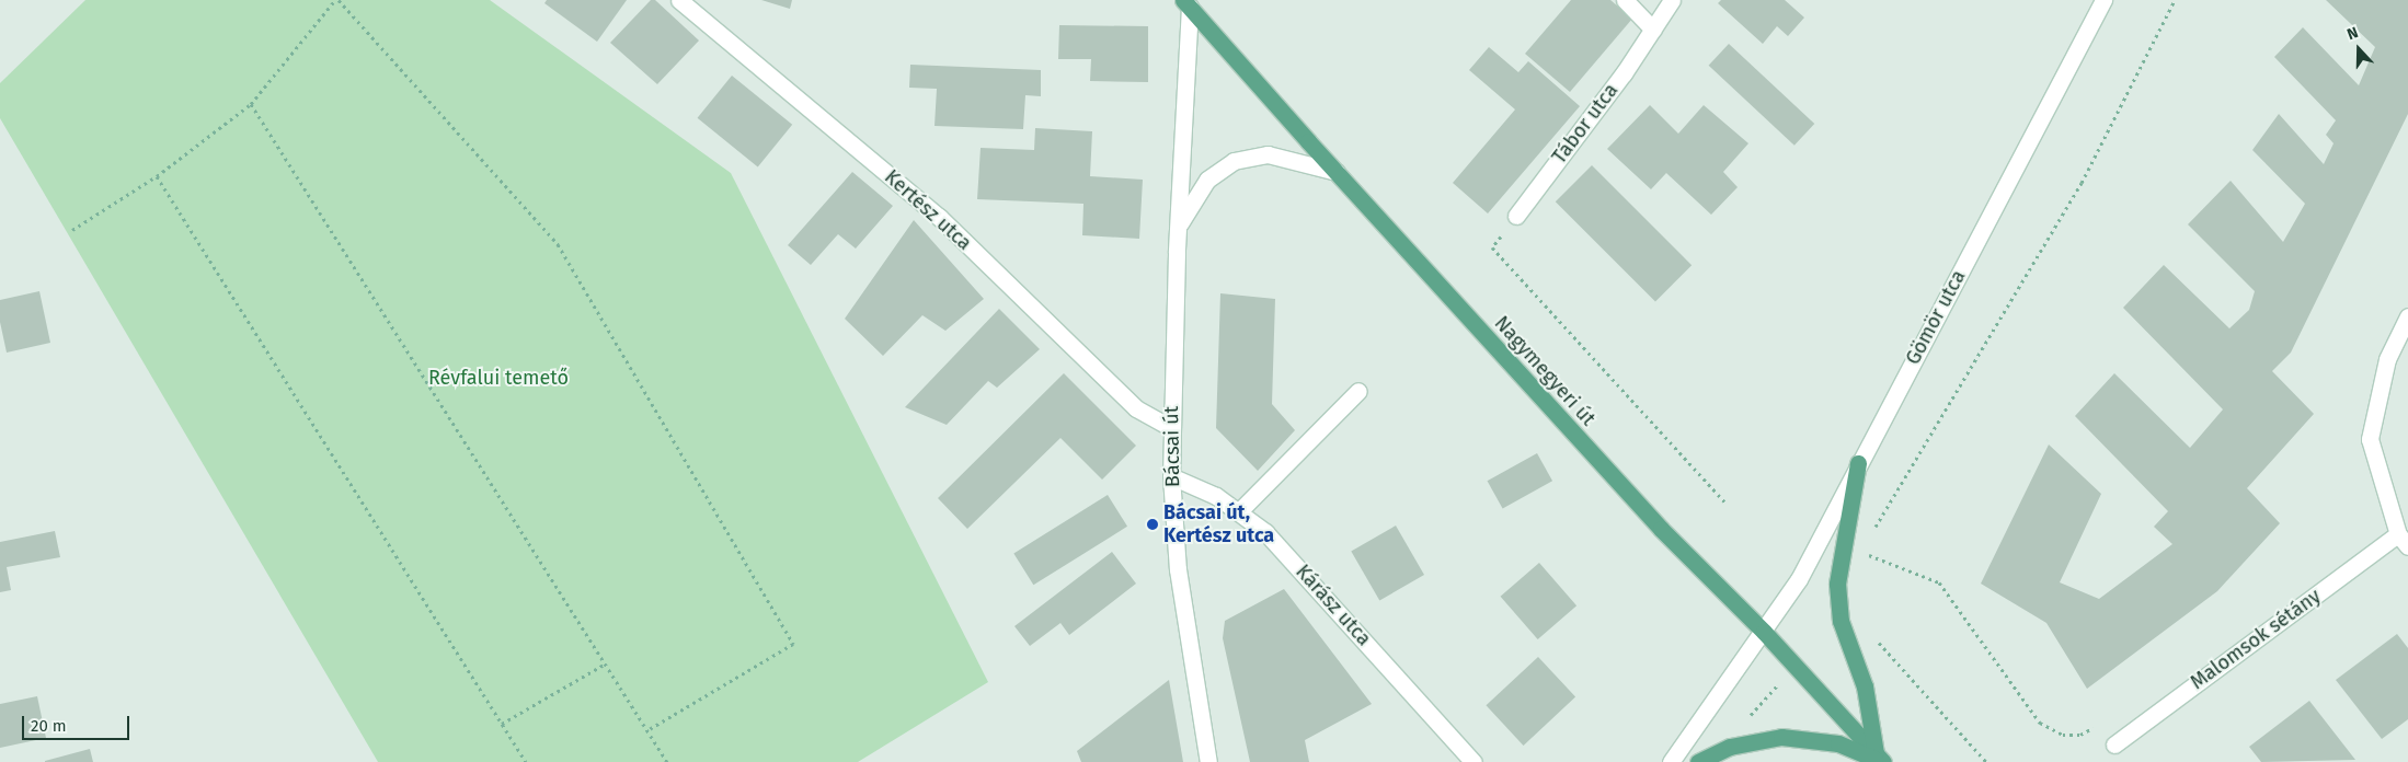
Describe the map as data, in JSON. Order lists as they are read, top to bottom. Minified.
{"streets":{"main road":["Nagymegyeri út"],"street":["Tábor utca","Kertész utca","Gömör utca","Bácsai út","Kárász utca","Malomsok sétány"]},"crossings":[["Kertész utca","Bácsai út"],["Gömör utca","Nagymegyeri út"],["Nagymegyeri út","Bácsai út"],["Bácsai út","Kárász utca"]],"parks":["Révfalui temető"],"places":["Bácsai út, Kertész utca"],"scale_bar":"20 m","north":"top"}
